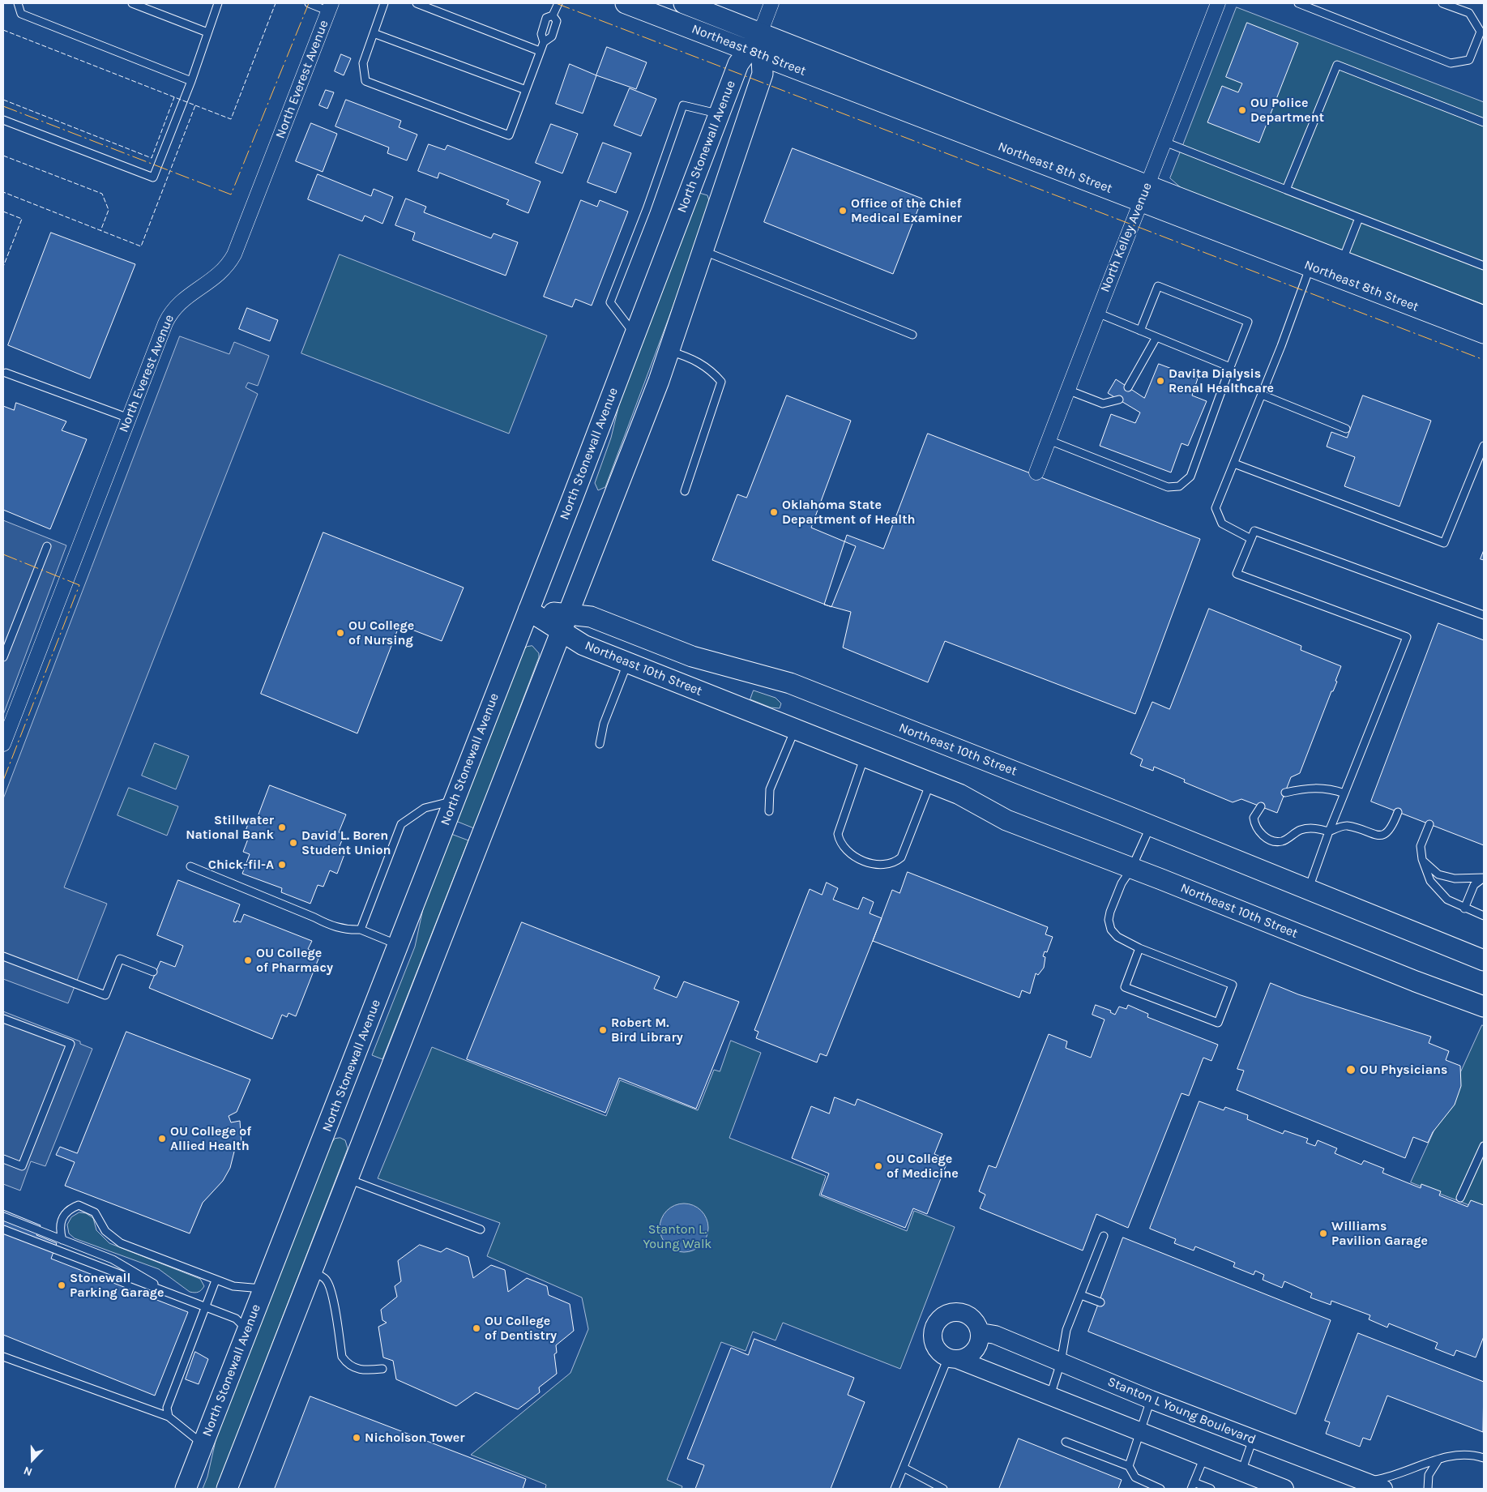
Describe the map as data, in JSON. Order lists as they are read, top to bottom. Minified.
{"streets":{"main road":["Northeast 8th Street","North Stonewall Avenue","Northeast 10th Street"],"street":["North Everest Avenue","North Kelley Avenue","Stanton L Young Boulevard"]},"crossings":[["Northeast 8th Street","North Stonewall Avenue"],["Northeast 8th Street","North Kelley Avenue"],["North Stonewall Avenue","Northeast 10th Street"]],"parks":["Stanton L. Young Walk"],"places":["OU Police Department","Office of the Chief Medical Examiner","Davita Dialysis Renal Healthcare","Oklahoma State Department of Health","OU College of Nursing","Stillwater National Bank","David L. Boren Student Union","Chick-fil-A","OU College of Pharmacy","Robert M. Bird Library","OU Physicians","OU College of Allied Health","OU College of Medicine","Williams Pavilion Garage","Stonewall Parking Garage","OU College of Dentistry","Nicholson Tower"],"north":"bottom"}
